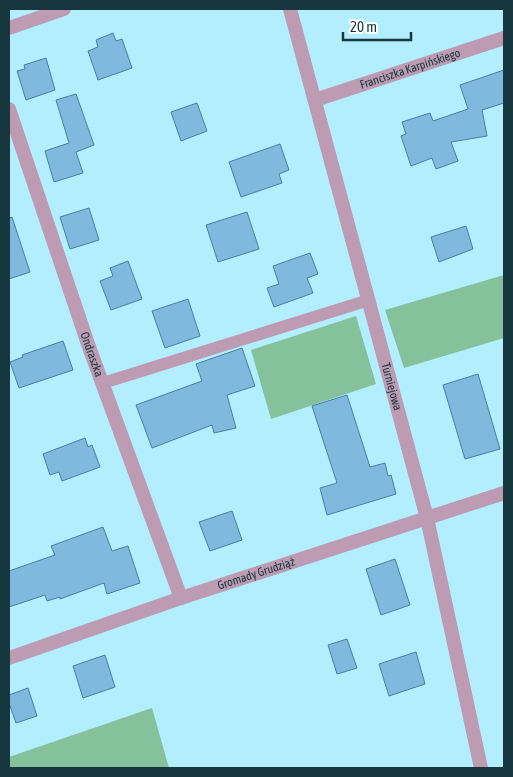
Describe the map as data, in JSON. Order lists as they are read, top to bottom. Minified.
{"streets":{"street":["Franciszka Karpińskiego","Ondraszka","Turniejowa","Gromady Grudziąż"]},"crossings":[["Franciszka Karpińskiego","Turniejowa"],["Ondraszka","Gromady Grudziąż"],["Turniejowa","Gromady Grudziąż"]],"scale_bar":"20 m"}
